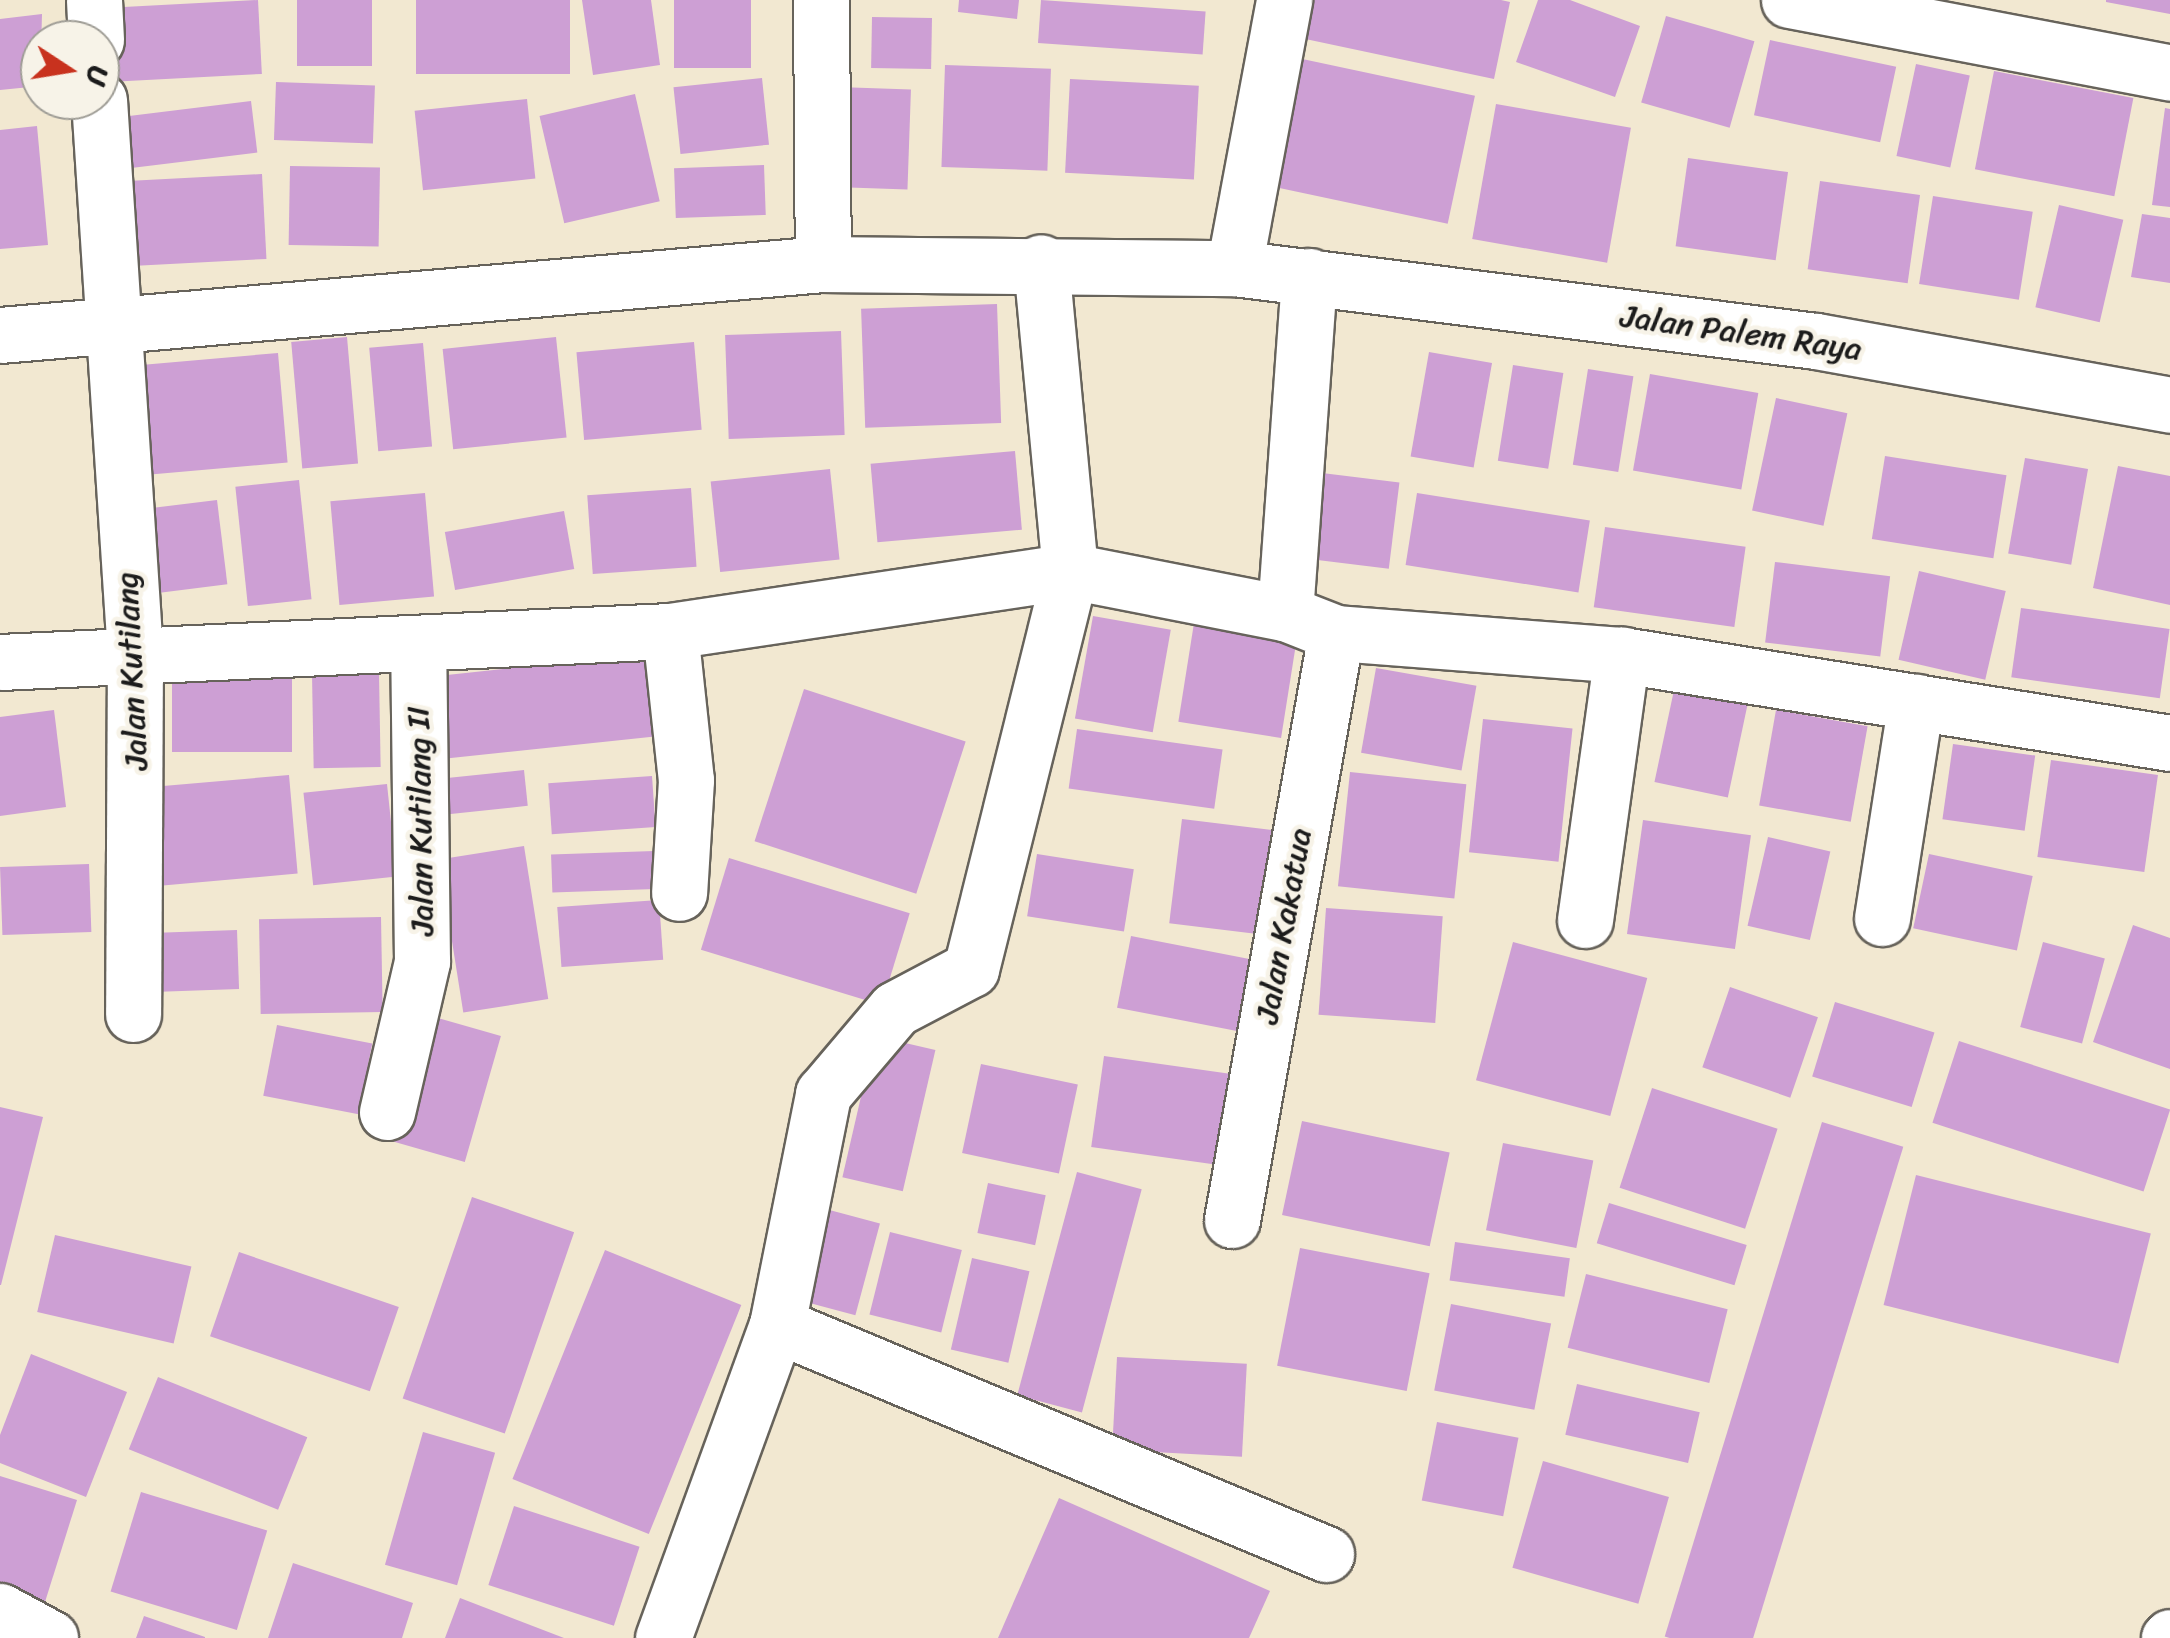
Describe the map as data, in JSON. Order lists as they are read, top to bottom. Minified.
{"streets":{"street":["Jalan Palem Raya","Jalan Kutilang","Jalan Kutilang II","Jalan Kakatua"]},"crossings":[["Jalan Palem Raya","Jalan Kutilang"]],"north":"right"}
